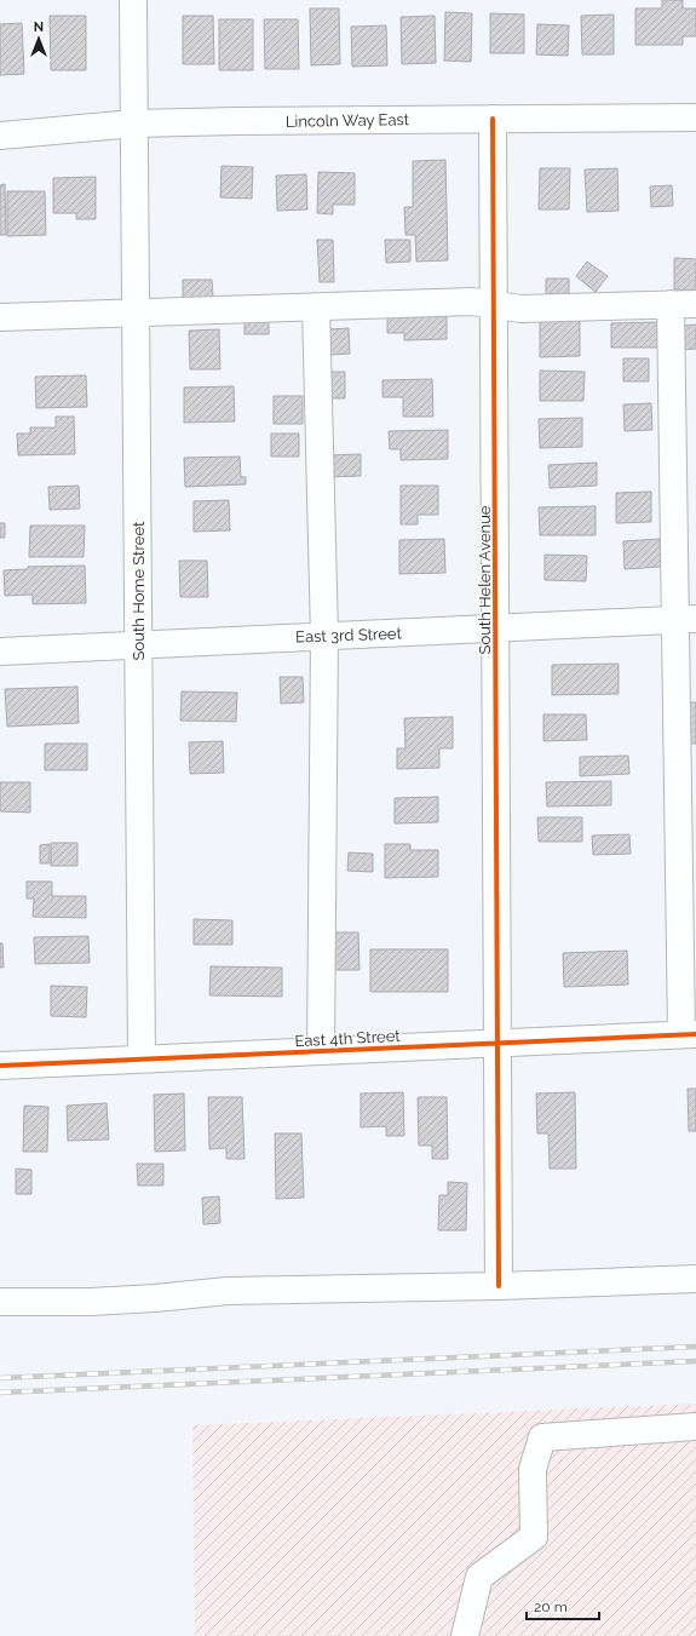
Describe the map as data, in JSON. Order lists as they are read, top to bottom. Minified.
{"streets":{"street":["Lincoln Way East","South Helen Avenue","South Home Street","East 3rd Street","East 4th Street"]},"crossings":[["Lincoln Way East","South Helen Avenue"],["Lincoln Way East","South Home Street"],["South Helen Avenue","East 3rd Street"],["South Helen Avenue","East 4th Street"],["South Home Street","East 3rd Street"],["South Home Street","East 4th Street"]],"scale_bar":"20 m","north":"top"}
